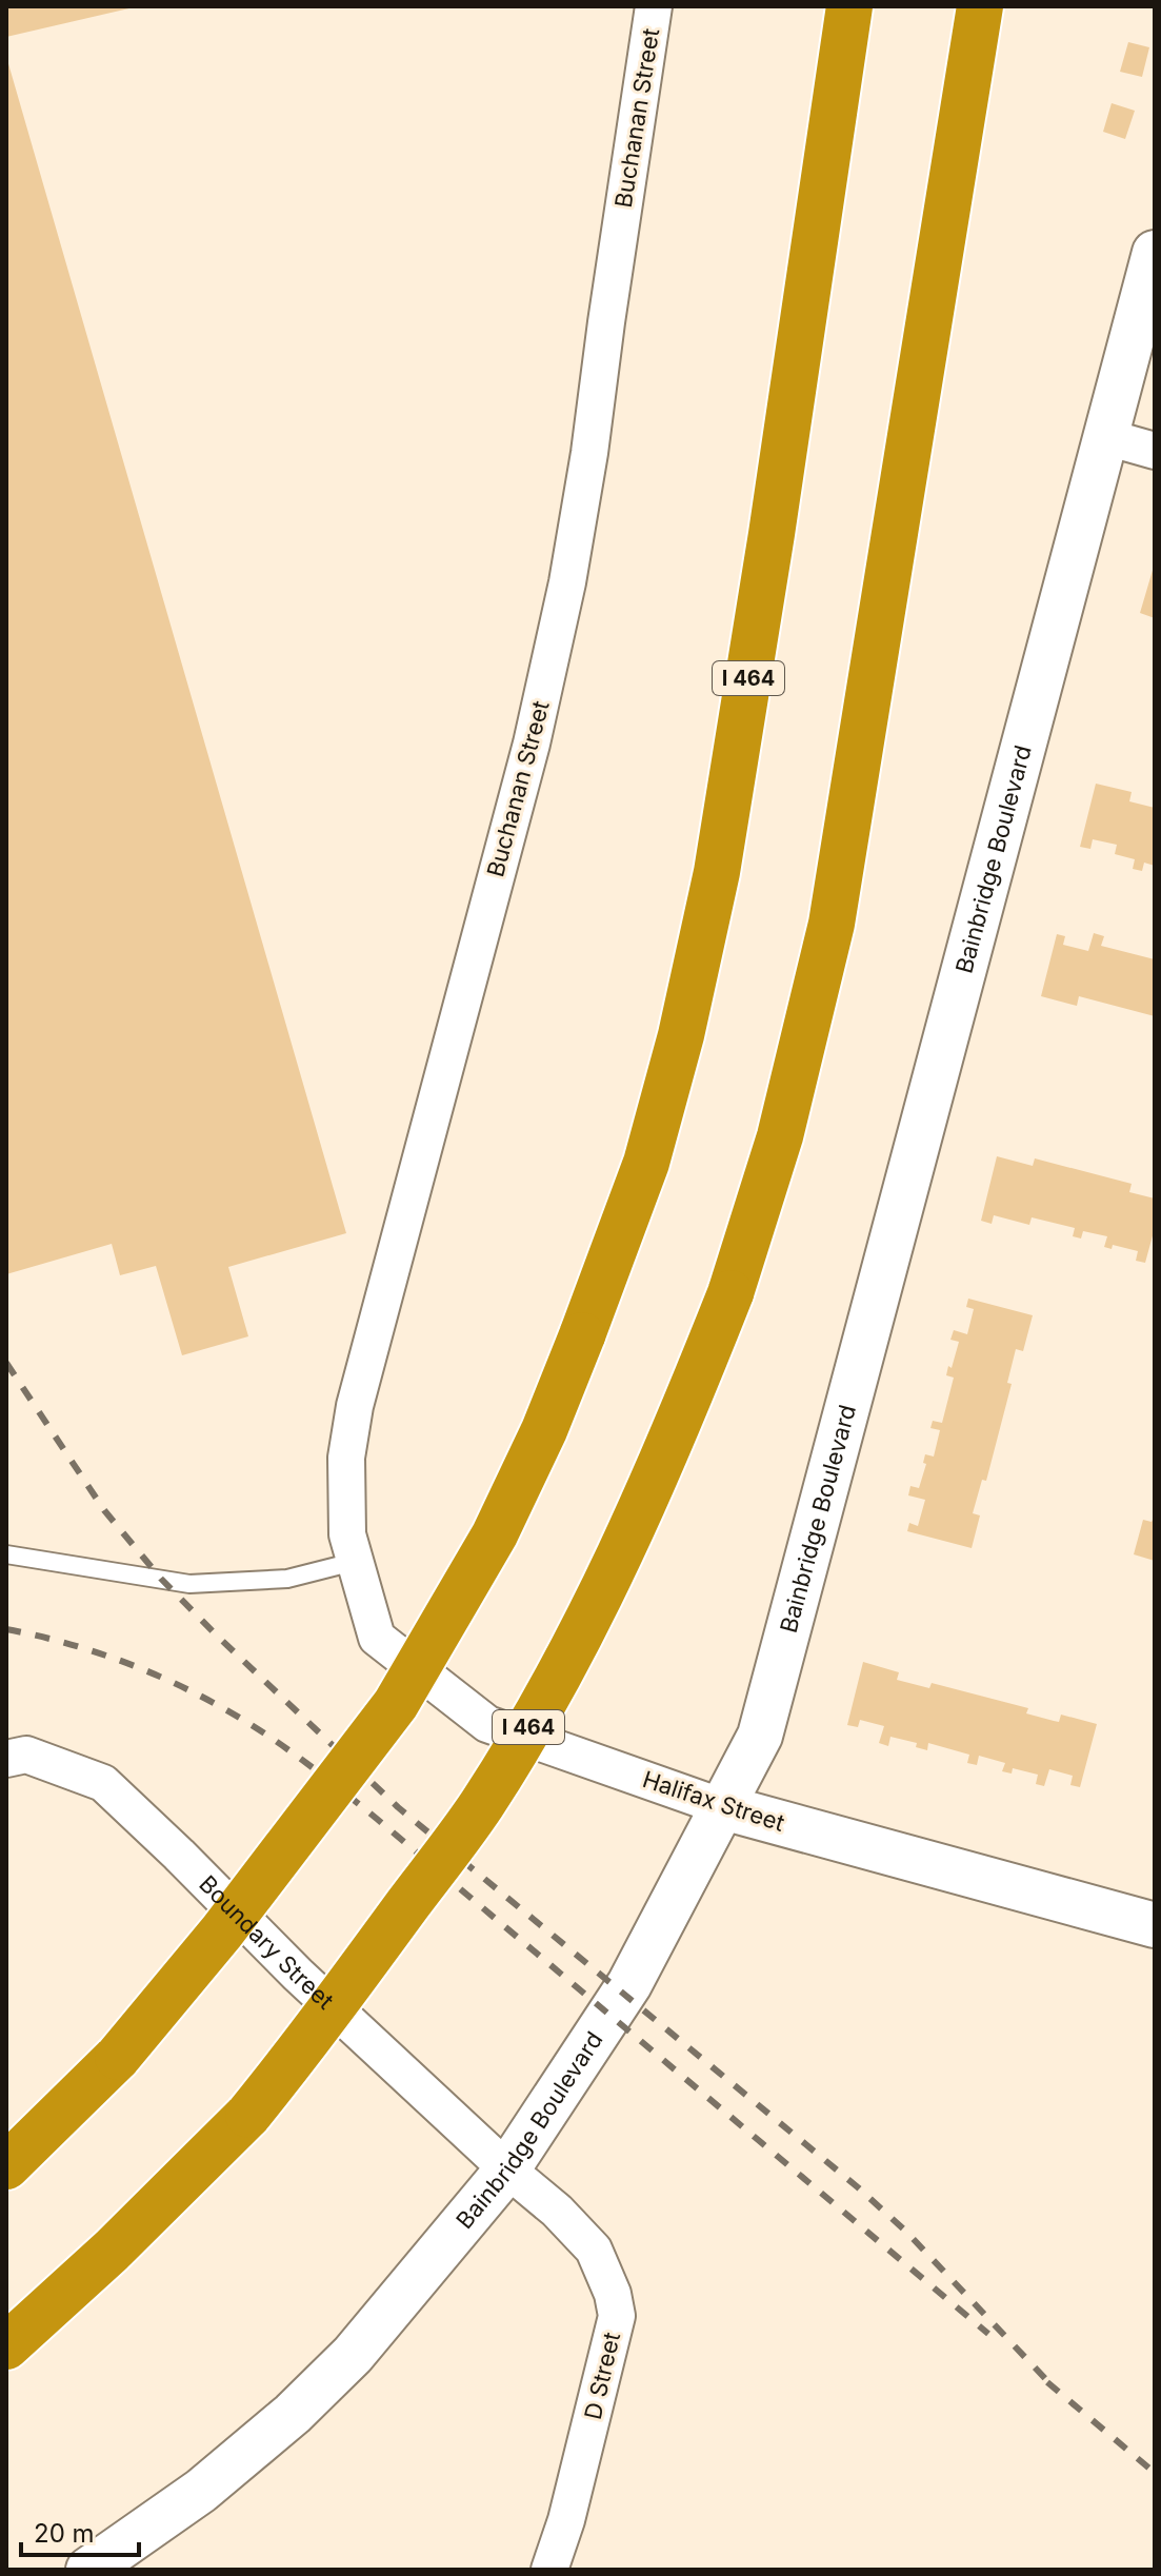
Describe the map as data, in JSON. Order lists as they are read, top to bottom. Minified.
{"streets":{"highway":["I 464"],"street":["Buchanan Street","Bainbridge Boulevard","Halifax Street","Boundary Street","D Street"]},"crossings":[["Buchanan Street","Halifax Street"],["Bainbridge Boulevard","Halifax Street"],["Bainbridge Boulevard","Boundary Street"],["Bainbridge Boulevard","D Street"],["Boundary Street","D Street"]],"scale_bar":"20 m"}
